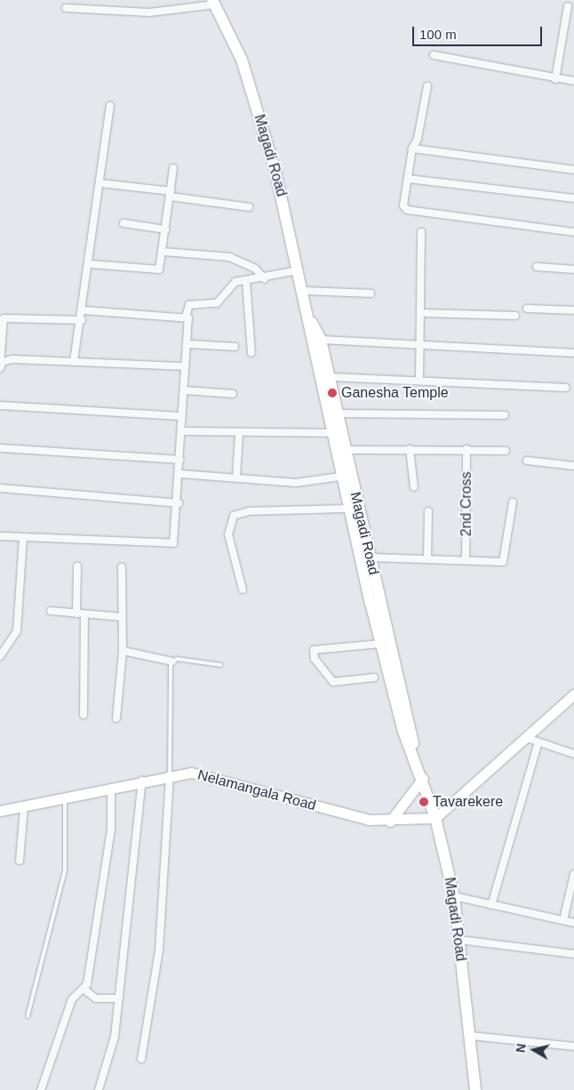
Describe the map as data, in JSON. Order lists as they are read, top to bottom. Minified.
{"streets":{"main road":["Magadi Road","Nelamangala Road"],"street":["2nd Cross"]},"crossings":[["Magadi Road","Nelamangala Road"]],"places":["Ganesha Temple","Tavarekere"],"scale_bar":"100 m","north":"left"}
